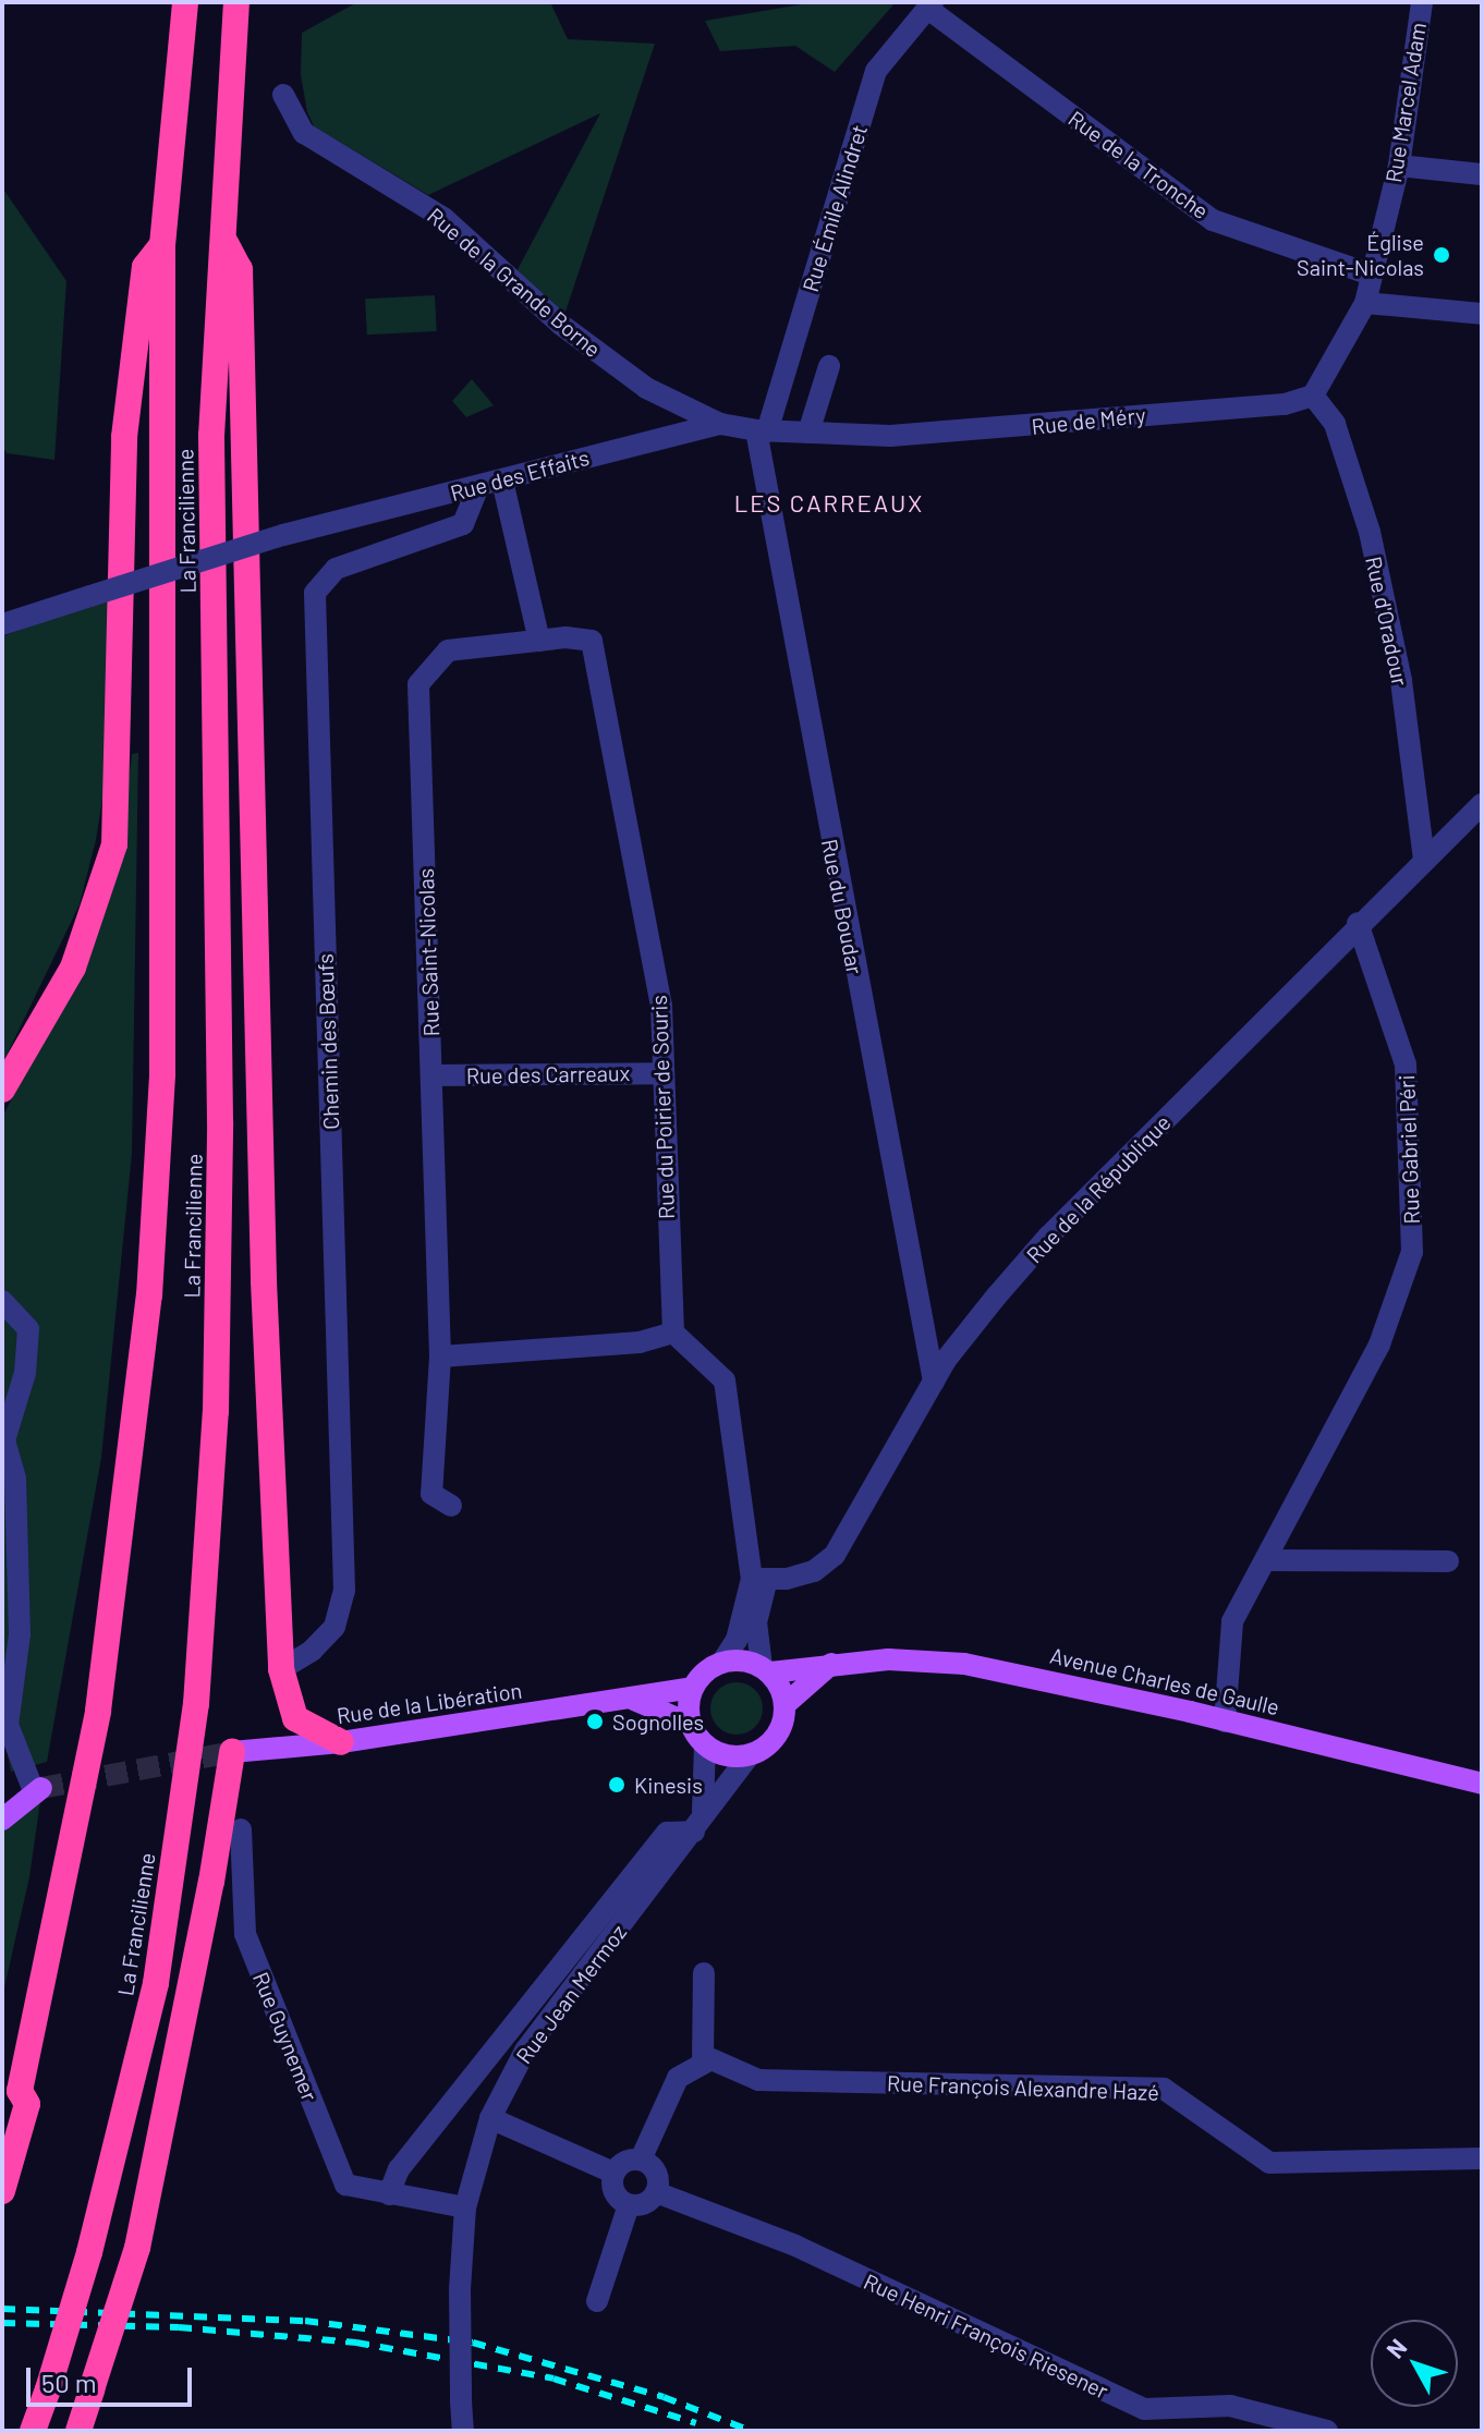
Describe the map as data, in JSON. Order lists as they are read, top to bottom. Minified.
{"streets":{"highway":["La Francilienne"],"main road":["Avenue Charles de Gaulle","Rue de la Libération"],"street":["Rue Marcel Adam","Rue de la Tronche","Rue Émile Alindret","Rue de la Grande Borne","Rue de Méry","Rue des Effaits","Rue d'Oradour","Rue du Boudar","Rue Saint-Nicolas","Chemin des Bœufs","Rue des Carreaux","Rue du Poirier de Souris","Rue Gabriel Péri","Rue de la République","Rue Jean Mermoz","Rue Guynemer","Rue François Alexandre Hazé","Rue Henri François Riesener"]},"crossings":[["Rue Marcel Adam","Rue de la Tronche"],["Rue de la Tronche","Rue Émile Alindret"],["Rue Émile Alindret","Rue de Méry"],["Rue Émile Alindret","Rue des Effaits"],["Rue Émile Alindret","Rue du Boudar"],["Rue de la Grande Borne","Rue des Effaits"],["Rue de Méry","Rue des Effaits"],["Rue de Méry","Rue d'Oradour"],["Rue de Méry","Rue du Boudar"],["Rue des Effaits","Rue du Boudar"],["Rue des Effaits","Chemin des Bœufs"],["Rue d'Oradour","Rue de la République"],["Rue du Boudar","Rue de la République"],["Rue Saint-Nicolas","Rue des Carreaux"],["Rue Saint-Nicolas","Rue du Poirier de Souris"],["Rue des Carreaux","Rue du Poirier de Souris"],["Rue Gabriel Péri","Rue de la République"],["Rue Gabriel Péri","Avenue Charles de Gaulle"],["Avenue Charles de Gaulle","Rue de la Libération"],["Avenue Charles de Gaulle","Rue Jean Mermoz"],["Rue de la Libération","Rue Jean Mermoz"],["Rue Jean Mermoz","Rue Guynemer"]],"districts":["LES CARREAUX"],"places":["Église Saint-Nicolas","Sognolles","Kinesis"],"scale_bar":"50 m","north":"top left"}
